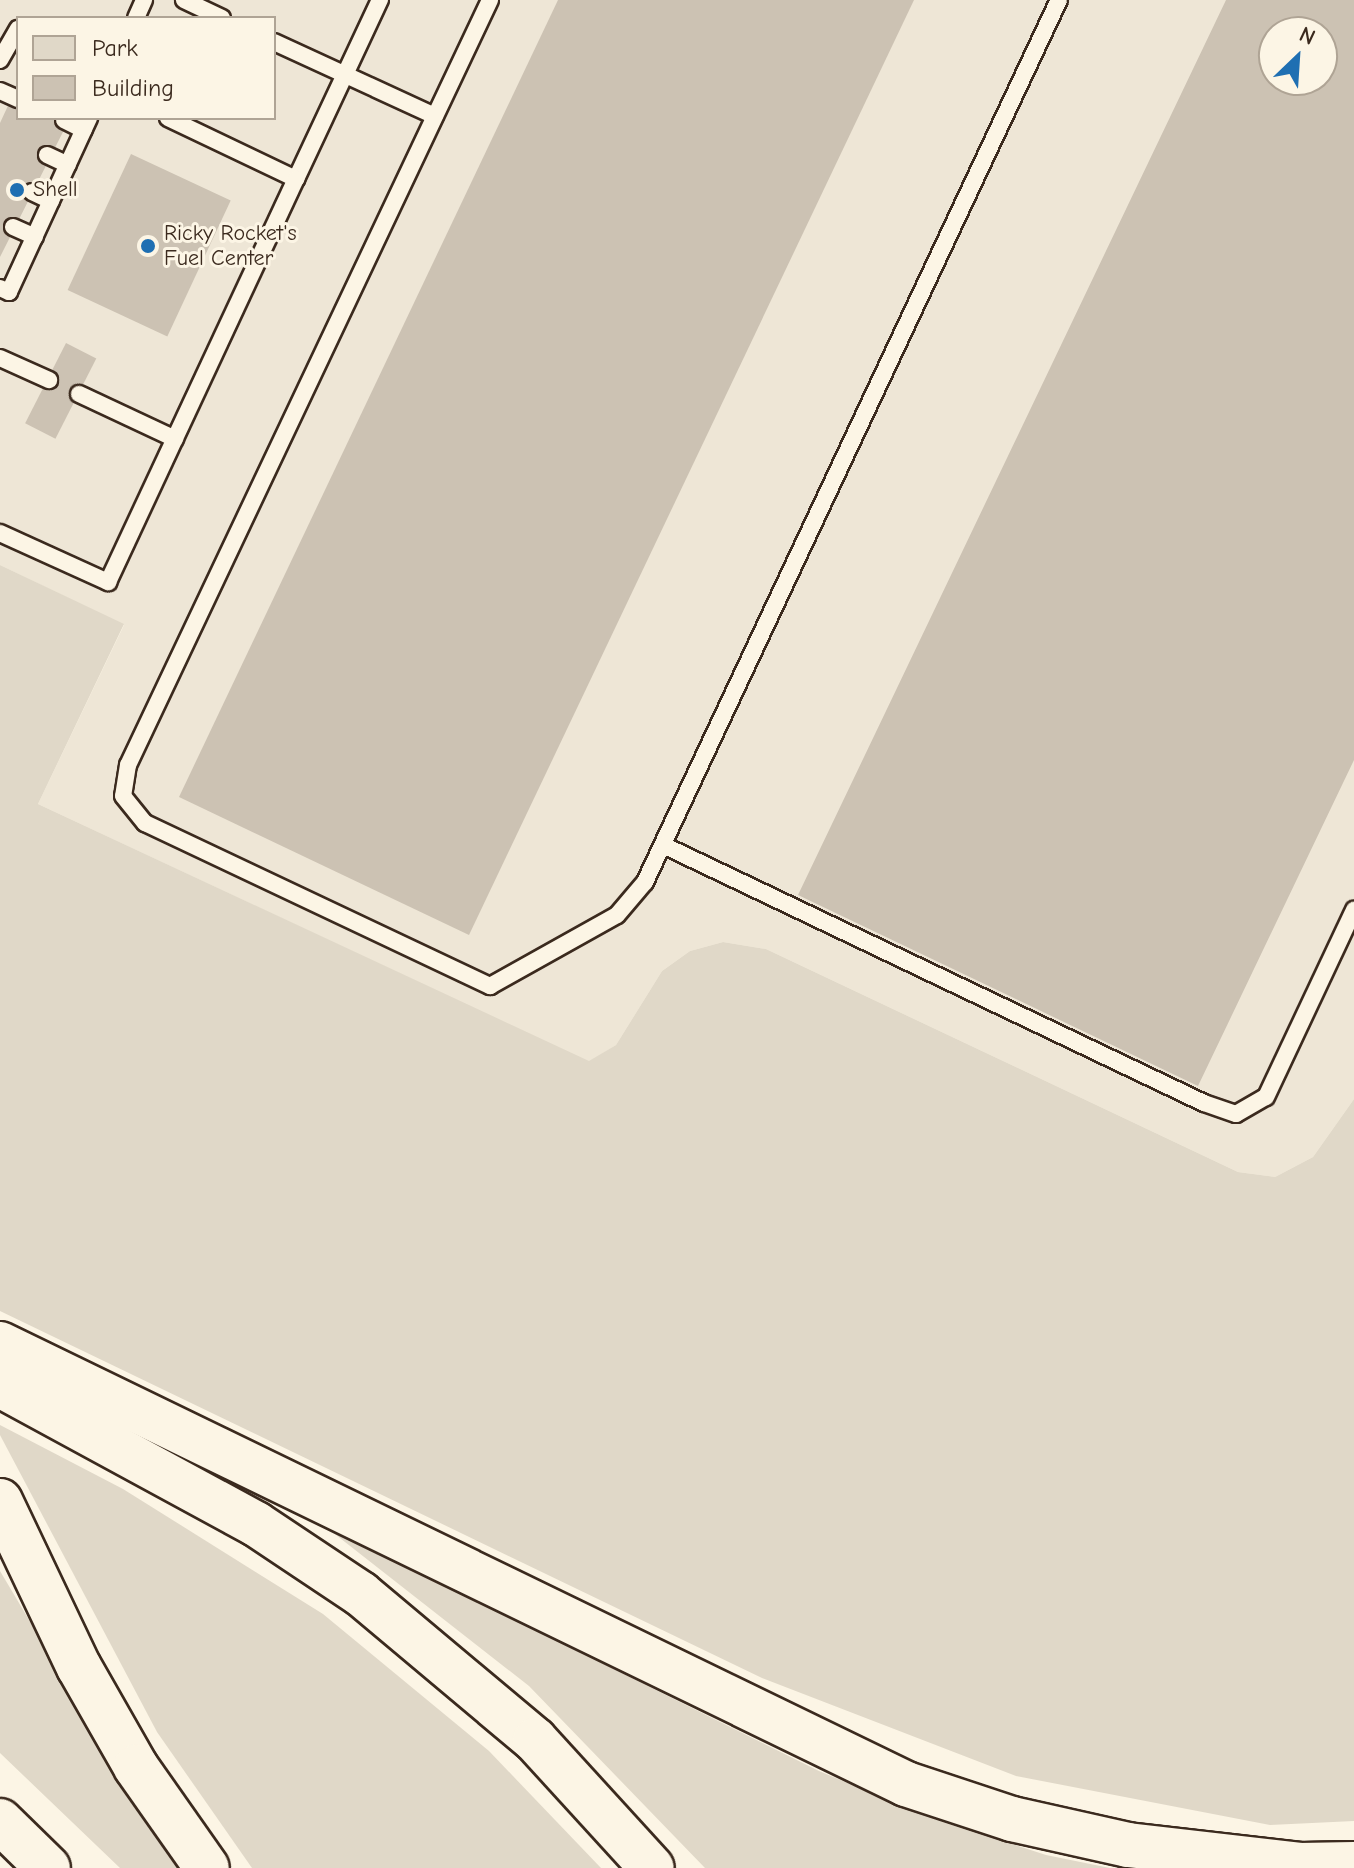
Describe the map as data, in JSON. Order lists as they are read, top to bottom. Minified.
{"places":["Shell","Ricky Rocket's Fuel Center"],"legend":["Park","Building"],"north":"top right"}
